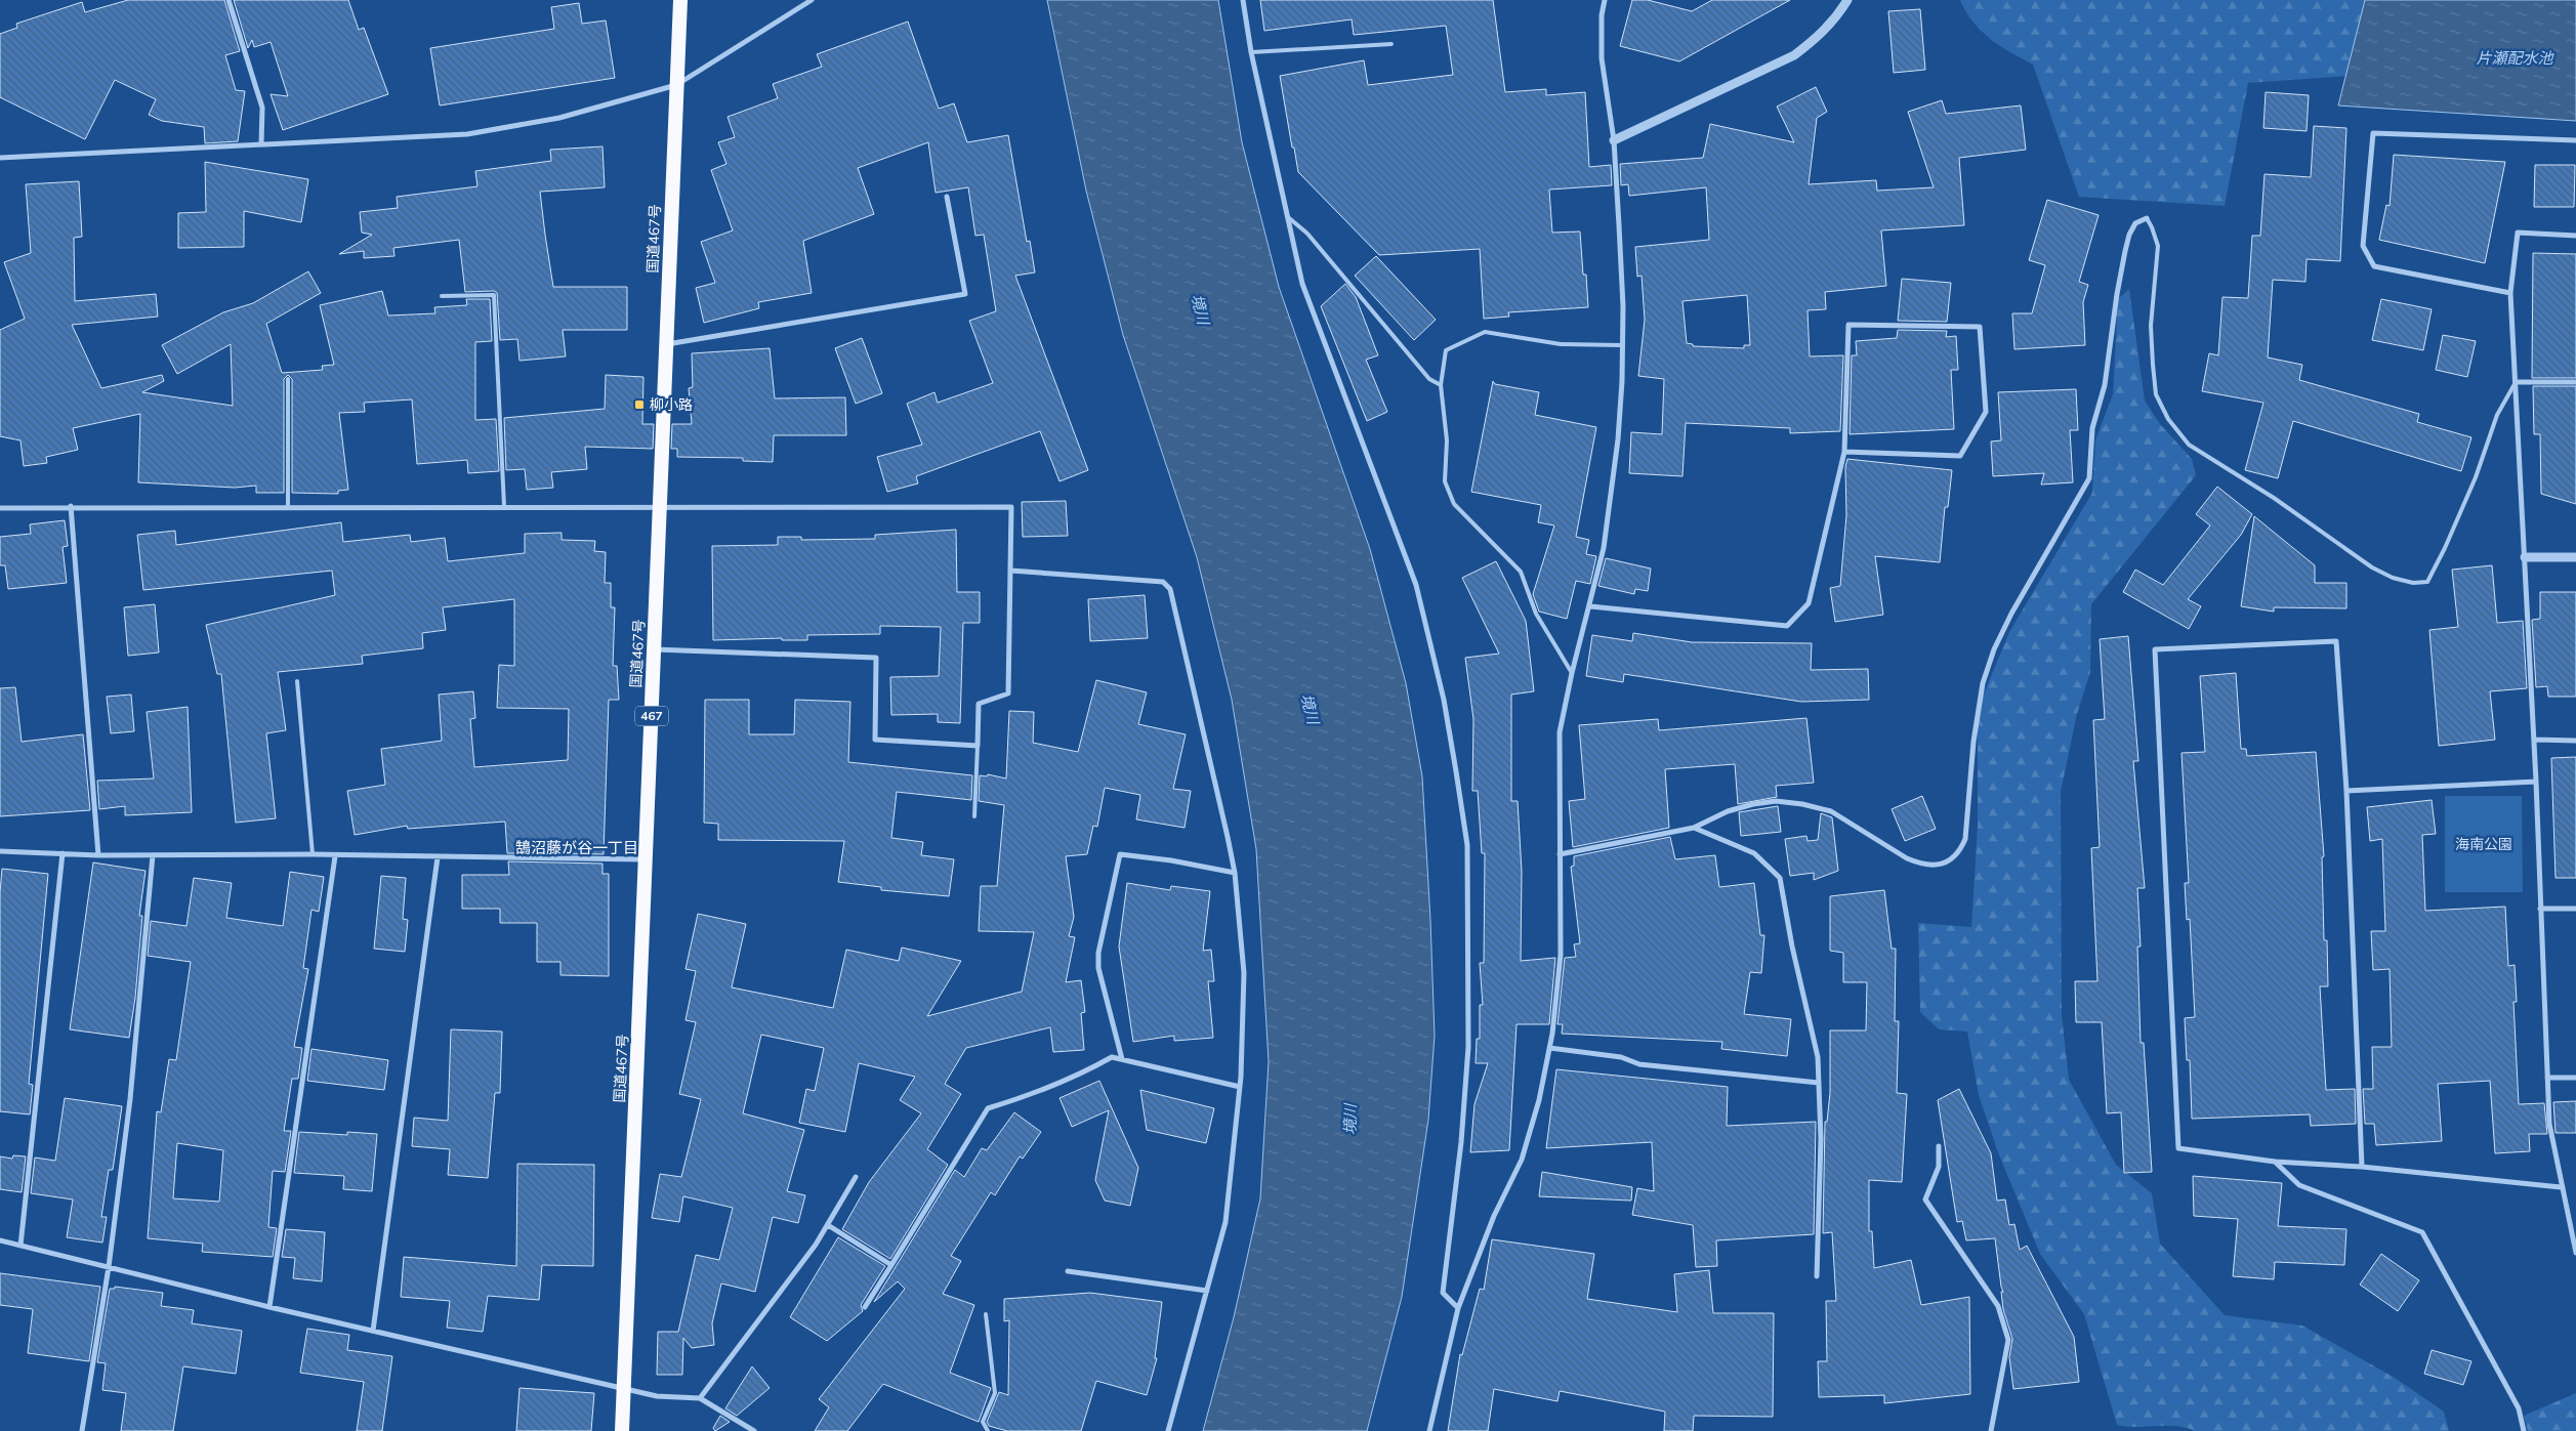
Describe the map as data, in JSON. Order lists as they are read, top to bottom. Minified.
{"streets":{"highway":["国道467号","467"]},"districts":["鵠沼藤が谷一丁目"],"water":["片瀬配水池","境川"],"parks":["海南公園"],"places":{"transit":["柳小路"]}}
